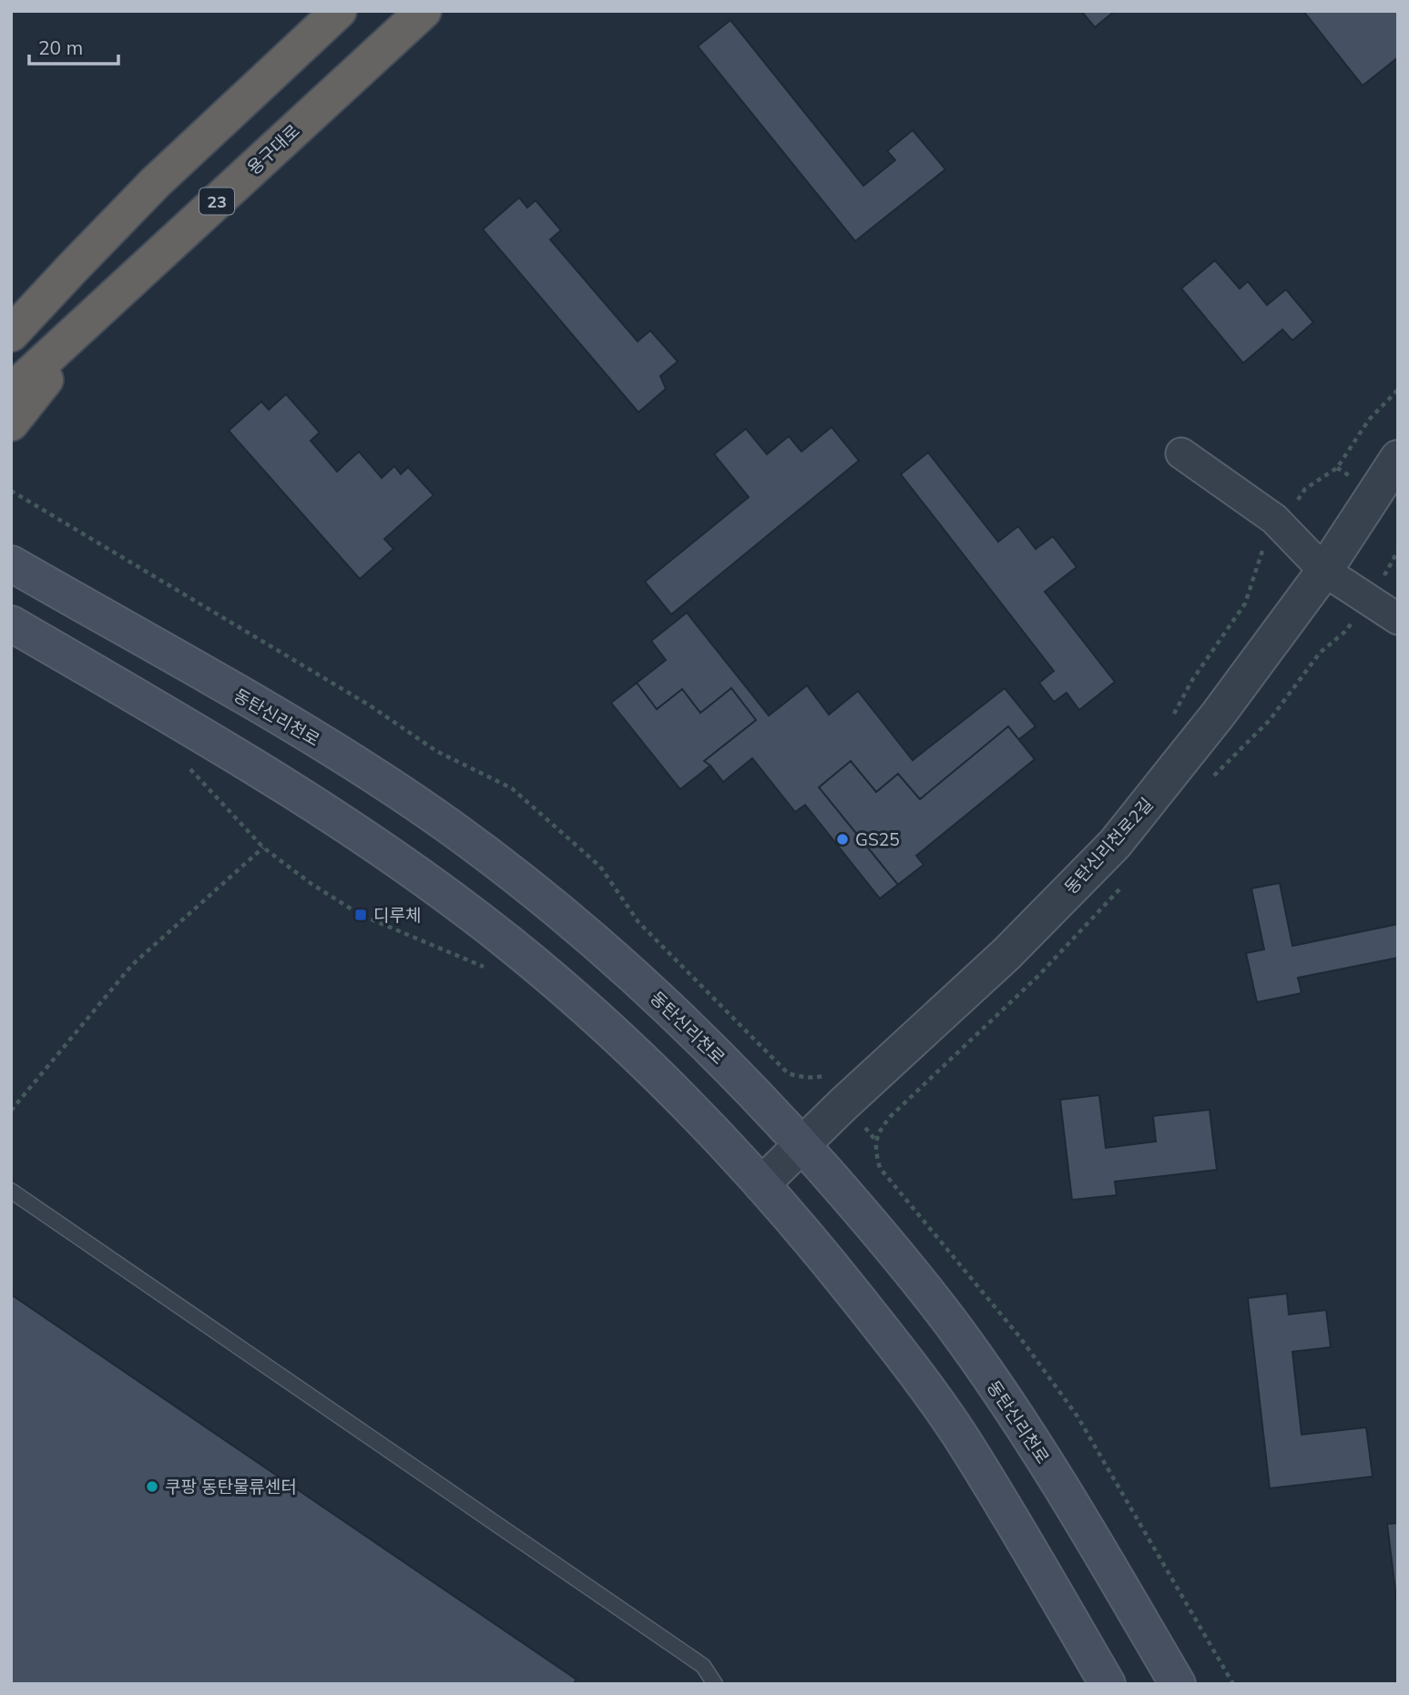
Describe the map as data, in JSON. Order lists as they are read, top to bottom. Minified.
{"streets":{"highway":["용구대로","23"],"main road":["동탄신리천로"],"street":["동탄신리천로2길"]},"crossings":[["동탄신리천로","동탄신리천로2길"]],"places":{"other":["GS25","쿠팡 동탄물류센터"],"transit":["디루체"]},"scale_bar":"20 m"}
